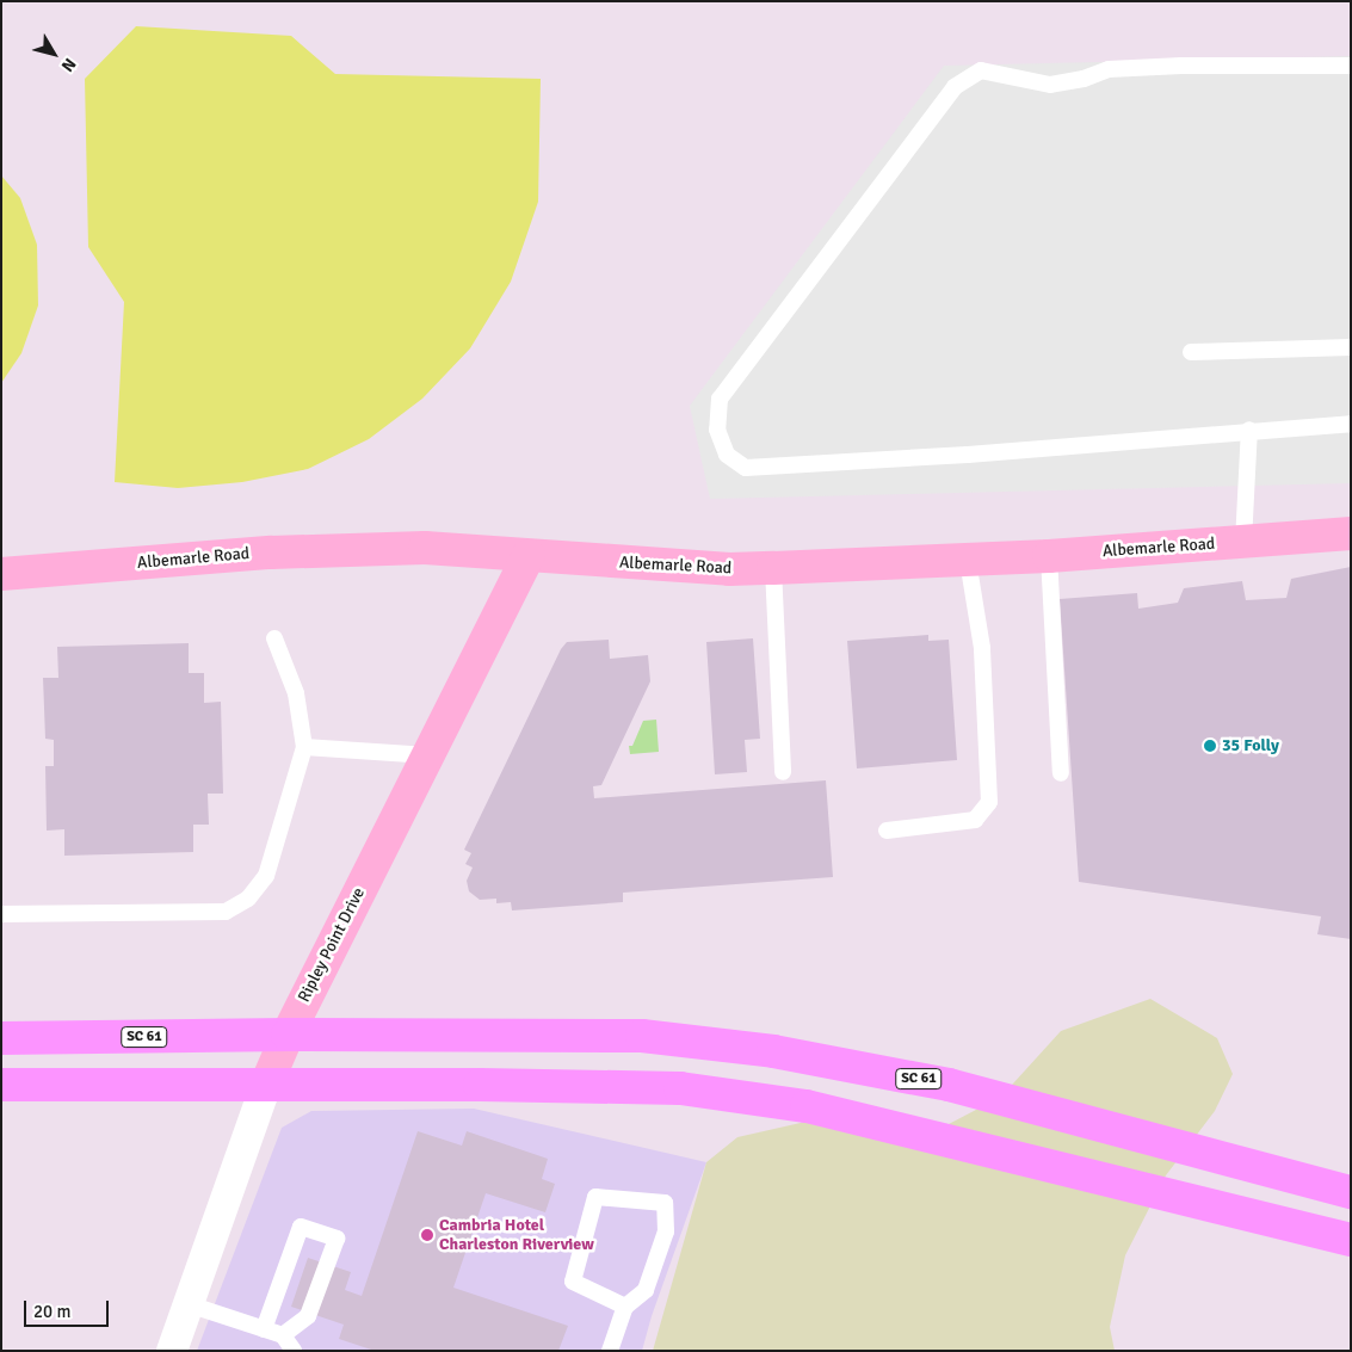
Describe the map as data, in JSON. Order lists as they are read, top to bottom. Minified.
{"streets":{"main road":["SC 61"],"street":["Albemarle Road","Ripley Point Drive"]},"crossings":[["Albemarle Road","Ripley Point Drive"],["Ripley Point Drive","SC 61"]],"places":["35 Folly","Cambria Hotel Charleston Riverview"],"scale_bar":"20 m","north":"bottom right"}
